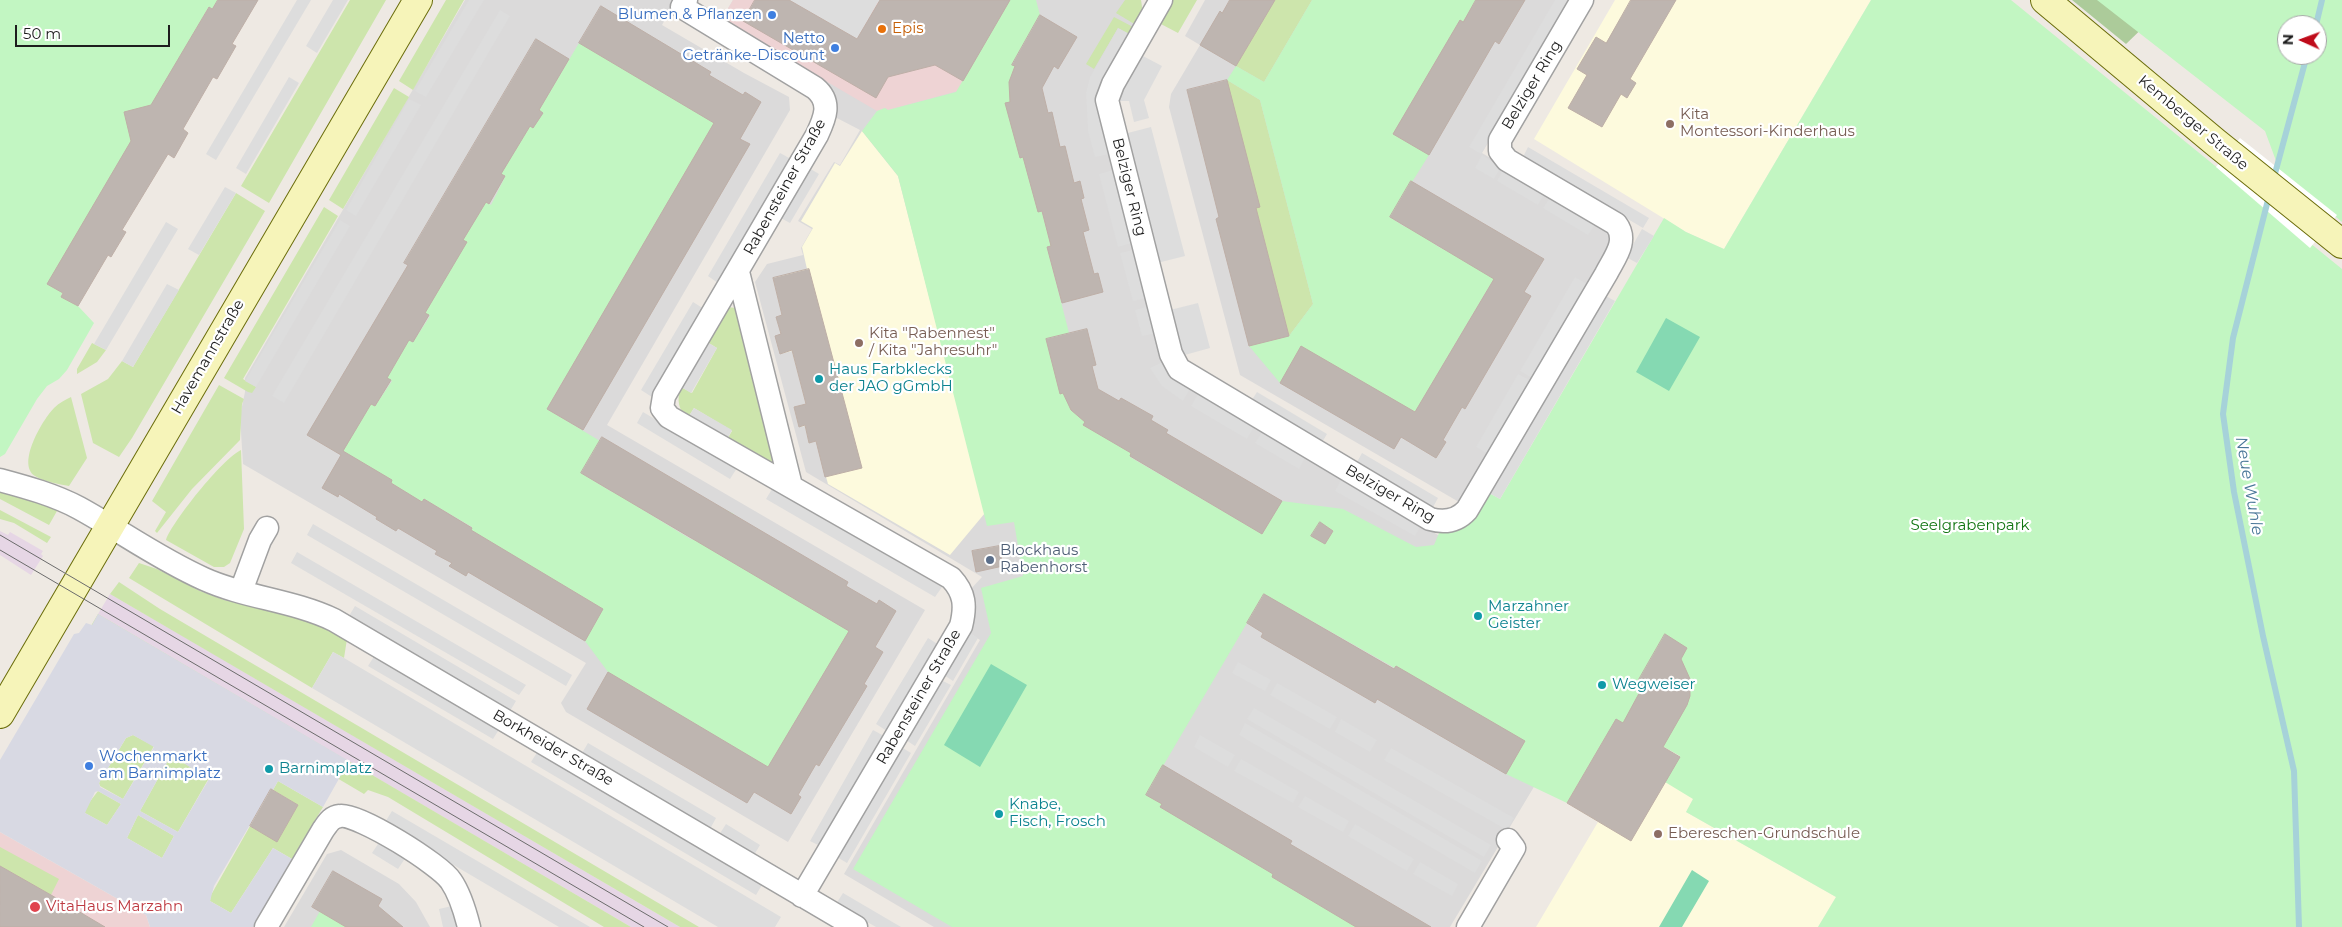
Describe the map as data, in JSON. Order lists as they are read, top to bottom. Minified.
{"streets":{"main road":["Kemberger Straße","Havemannstraße"],"street":["Belziger Ring","Rabensteiner Straße","Borkheider Straße"]},"crossings":[["Rabensteiner Straße","Borkheider Straße"]],"water":["Neue Wuhle"],"parks":["Seelgrabenpark"],"places":["Blumen & Pflanzen","Epis","Netto Getränke-Discount","Kita Montessori-Kinderhaus","Kita \"Rabennest\" / Kita \"Jahresuhr\"","Haus Farbklecks der JAO gGmbH","Blockhaus Rabenhorst","Marzahner Geister","Wegweiser","Wochenmarkt am Barnimplatz","Barnimplatz","Knabe, Fisch, Frosch","Ebereschen-Grundschule","VitaHaus Marzahn"],"scale_bar":"50 m","north":"left"}
